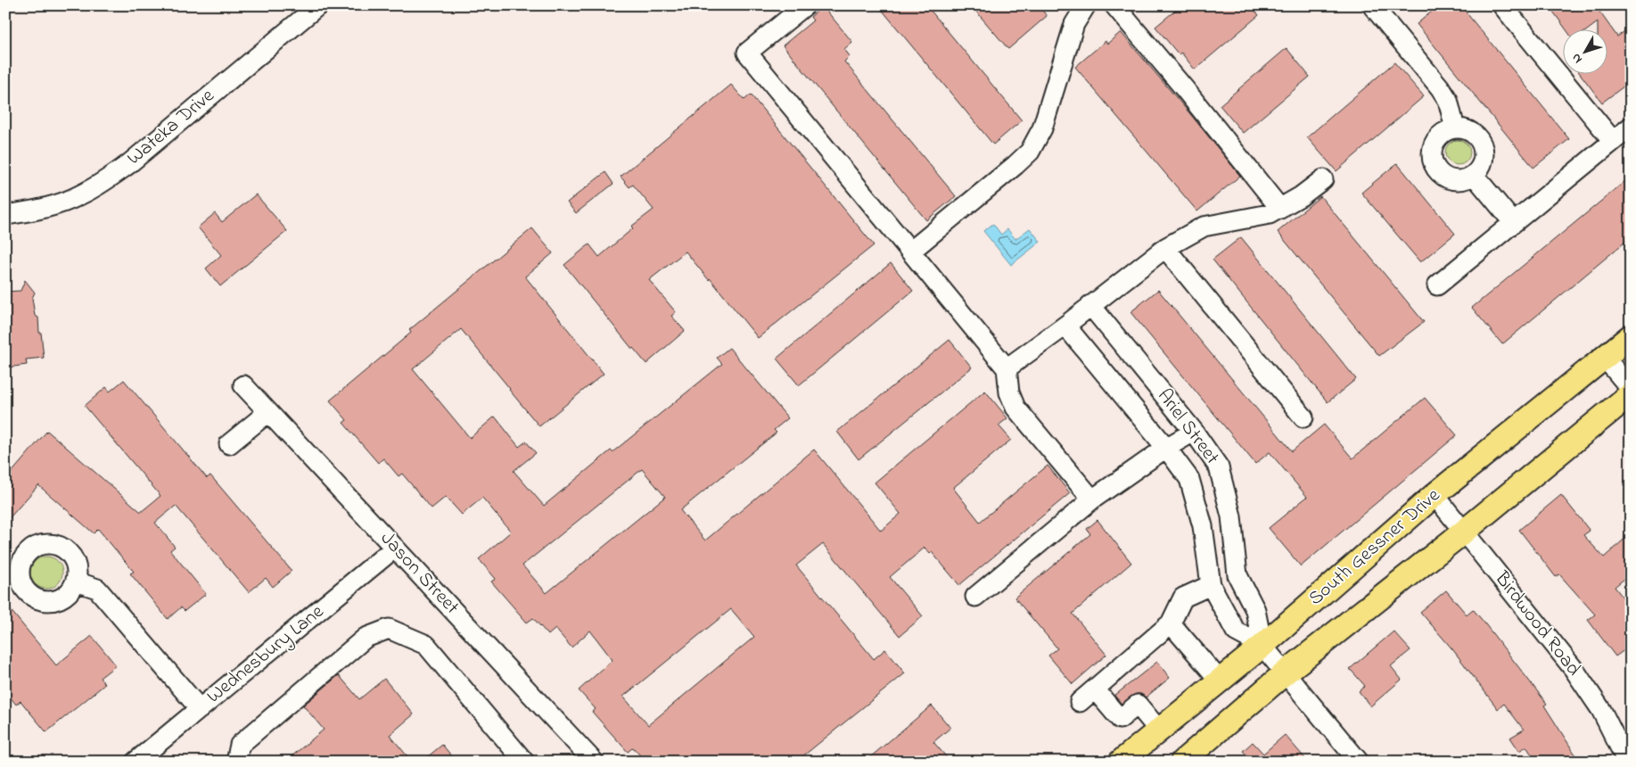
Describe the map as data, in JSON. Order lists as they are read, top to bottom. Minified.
{"streets":{"main road":["South Gessner Drive"],"street":["Wateka Drive","Ariel Street","Jason Street","Birdwood Road","Wednesbury Lane"]},"crossings":[["Ariel Street","South Gessner Drive"],["South Gessner Drive","Birdwood Road"],["Jason Street","Wednesbury Lane"]],"north":"bottom left"}
